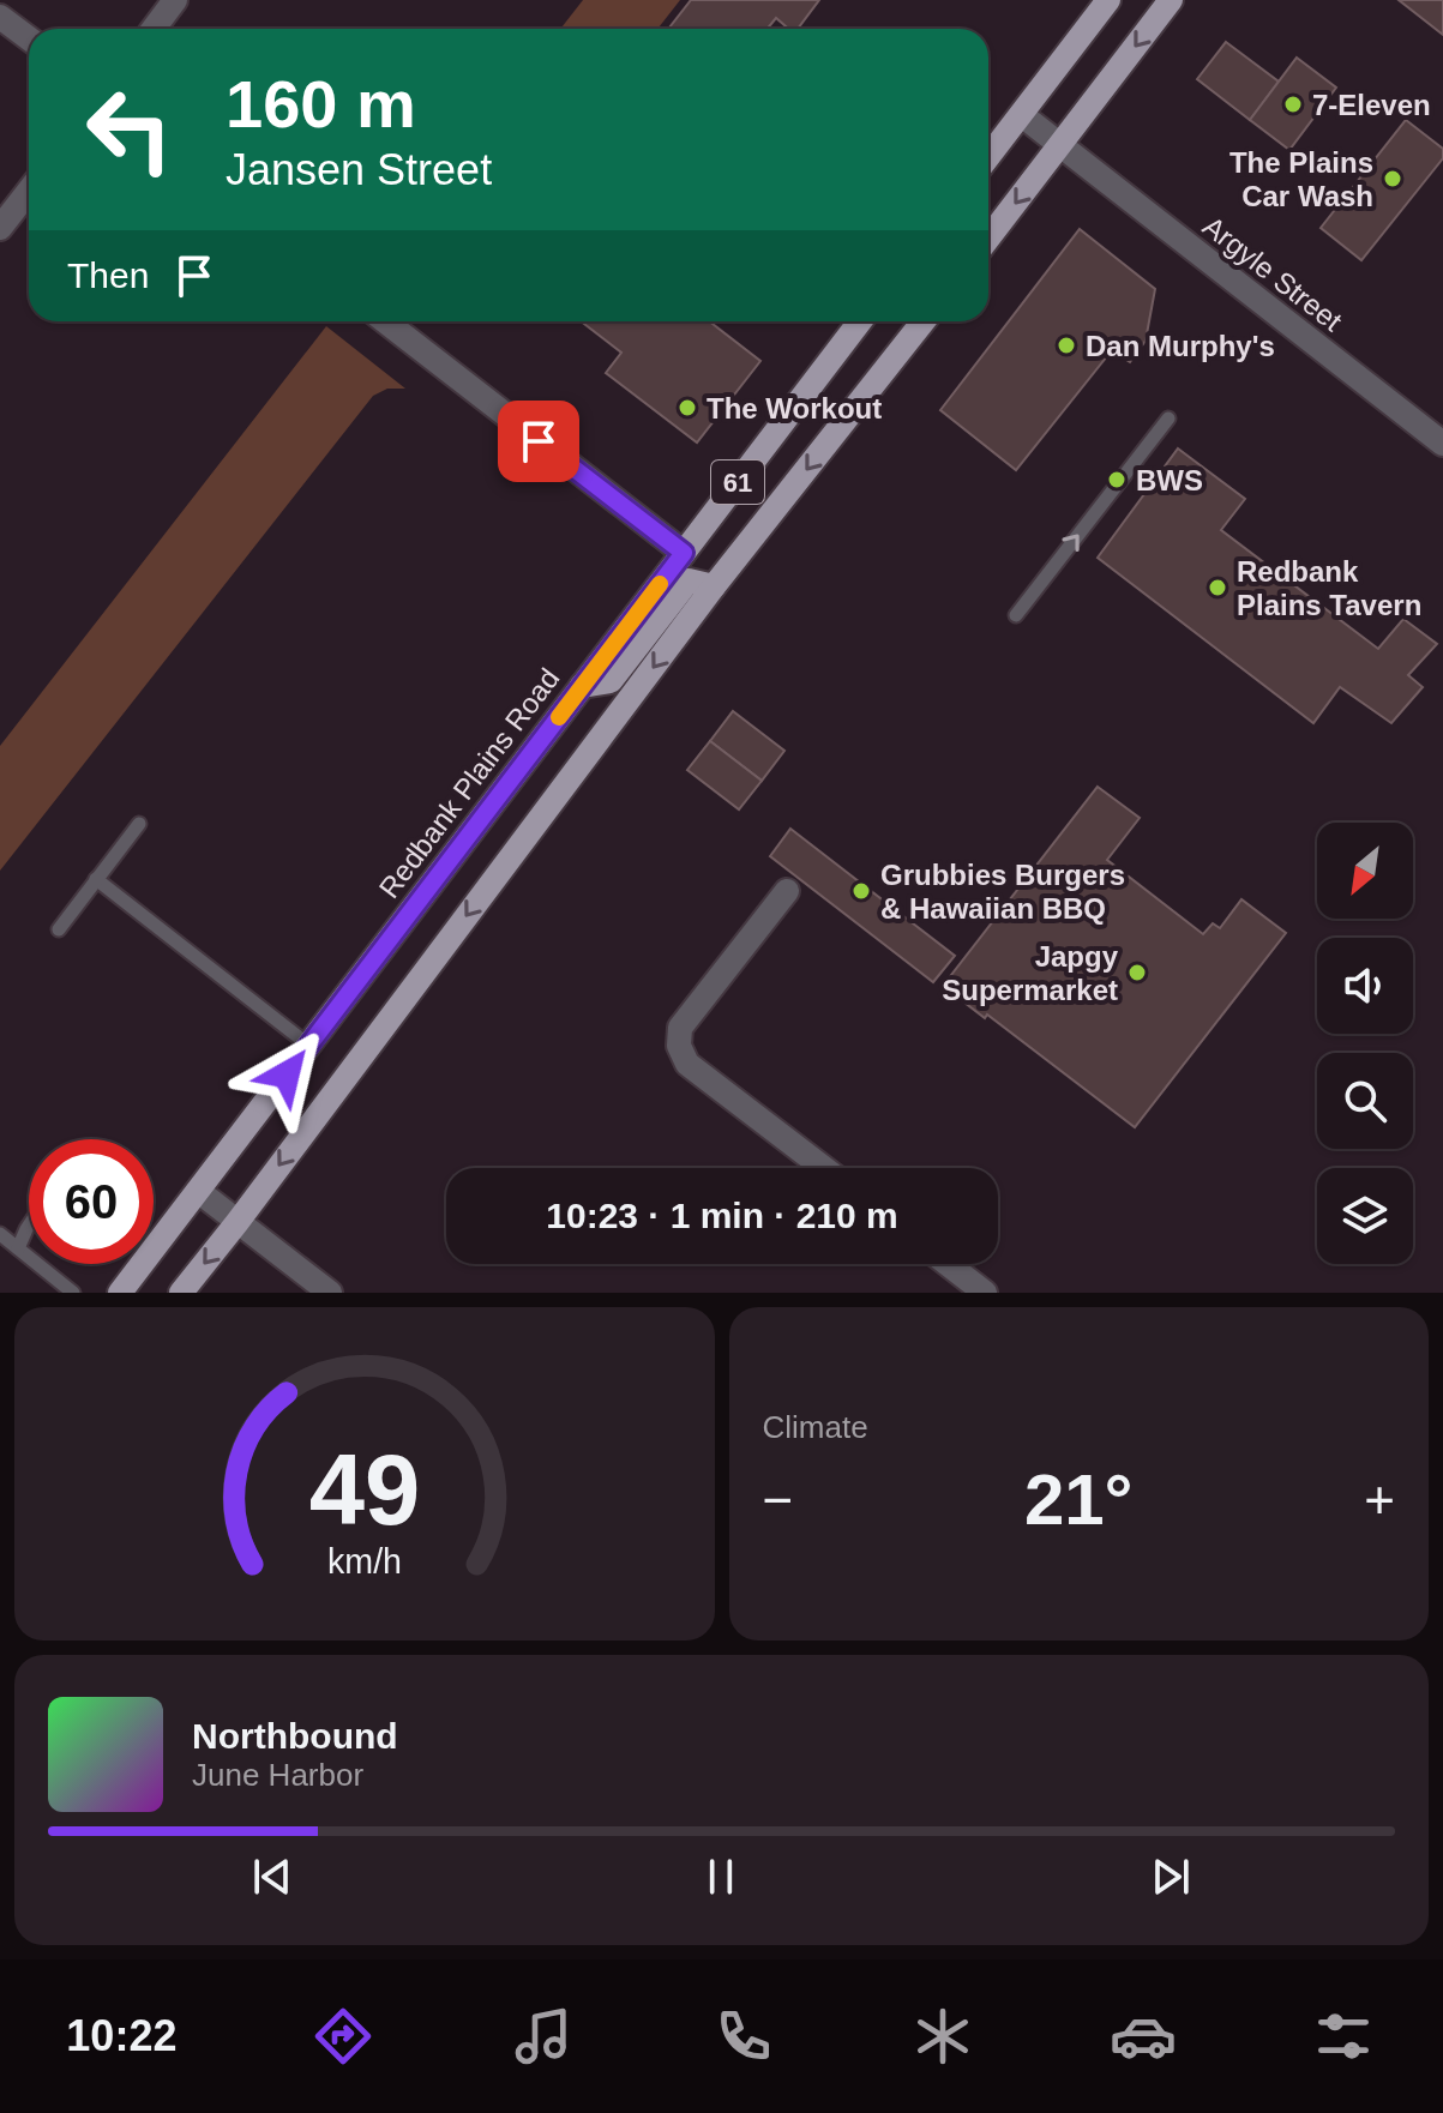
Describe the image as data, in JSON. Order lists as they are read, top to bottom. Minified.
{"streets":{"main road":["61","Redbank Plains Road"],"street":["Argyle Street"]},"places":["7-Eleven","The Plains Car Wash","Dan Murphy's","The Workout","BWS","Redbank Plains Tavern","Grubbies Burgers & Hawaiian BBQ","Japgy Supermarket"],"north":"bottom left","page":{"turn":["160 m","Jansen Street"],"then":"Then","limit":"60","trip":"10:23 · 1 min · 210 m","tile":"Climate","heat":["−","21°","+"],"song":["Northbound","June Harbor"],"tabs":"10:22","gauge":["49","km/h"]}}
